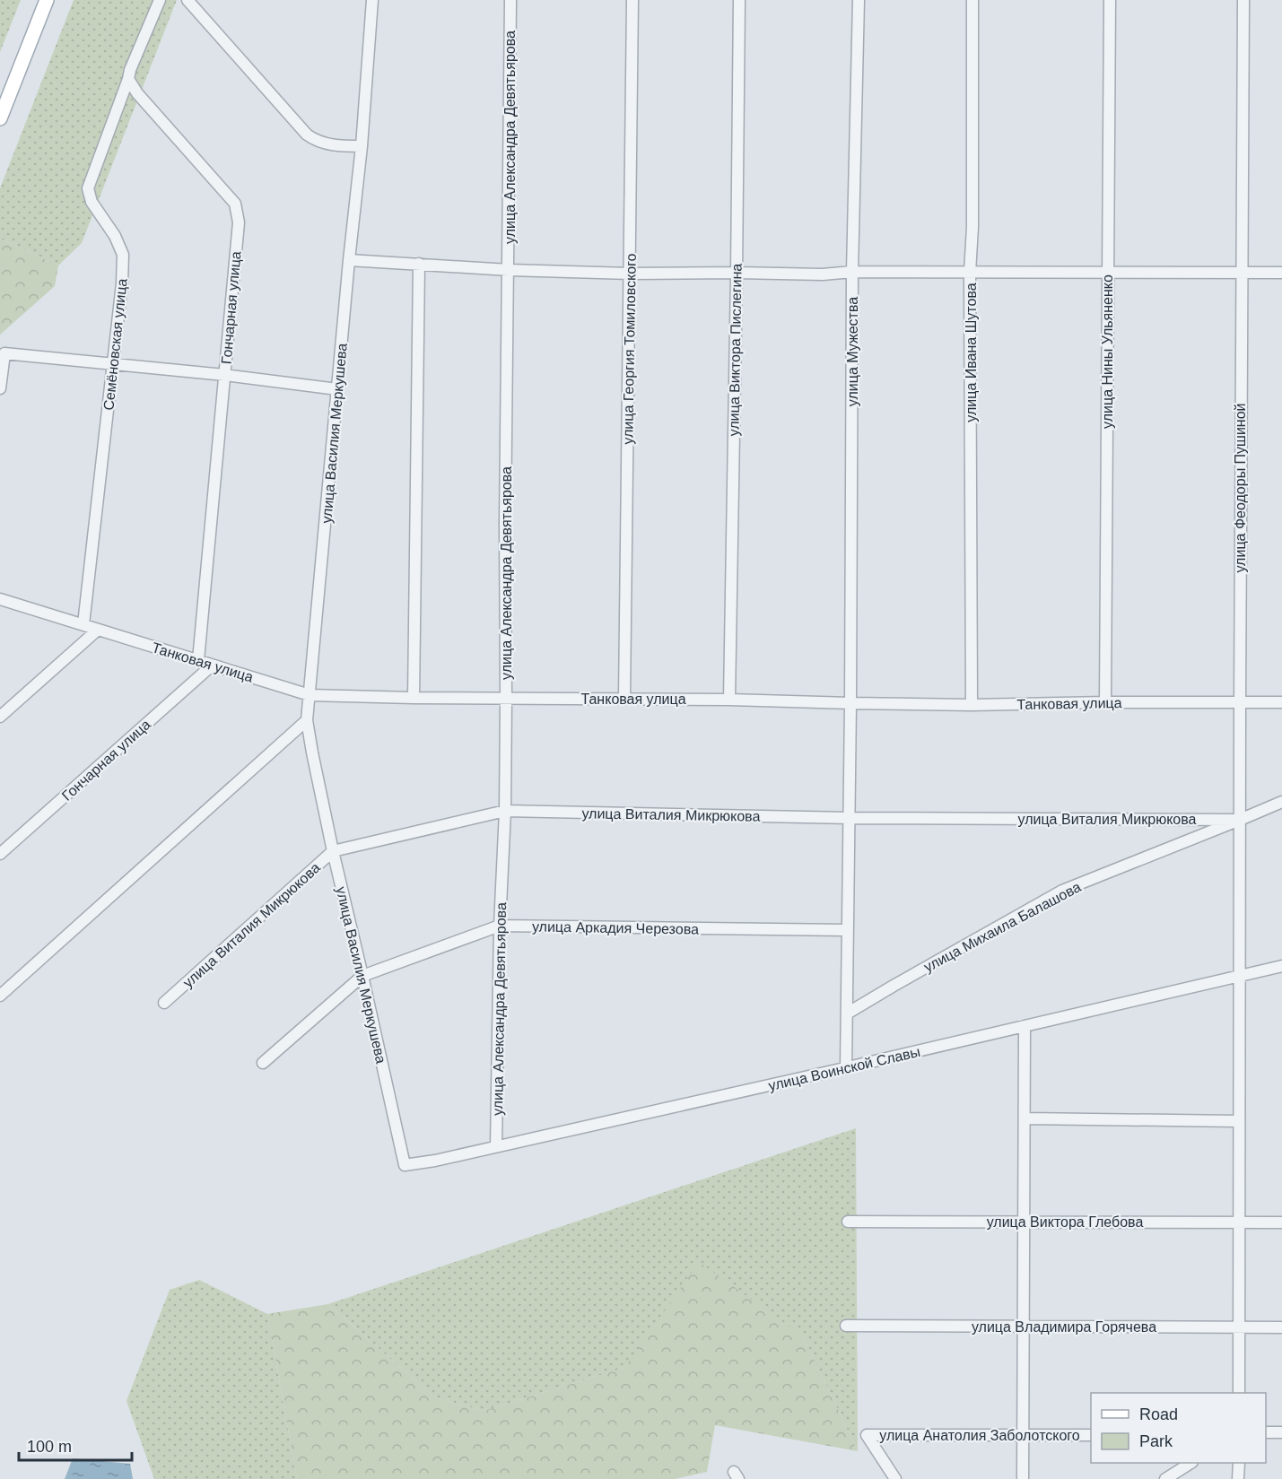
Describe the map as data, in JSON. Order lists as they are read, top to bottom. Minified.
{"streets":{"street":["улица Александра Девятьярова","Гончарная улица","Семёновская улица","улица Георгия Томиловского","улица Виктора Пислегина","улица Мужества","улица Нины Ульяненко","улица Ивана Шутова","улица Василия Меркушева","улица Феодоры Пушиной","Танковая улица","улица Виталия Микрюкова","улица Михаила Балашова","улица Аркадия Черезова","улица Воинской Славы","улица Виктора Глебова","улица Владимира Горячева","улица Анатолия Заболотского"]},"crossings":[["улица Александра Девятьярова","Танковая улица"],["улица Александра Девятьярова","улица Виталия Микрюкова"],["улица Александра Девятьярова","улица Аркадия Черезова"],["улица Александра Девятьярова","улица Воинской Славы"],["Гончарная улица","Семёновская улица"],["Гончарная улица","Танковая улица"],["Семёновская улица","Танковая улица"],["улица Георгия Томиловского","Танковая улица"],["улица Виктора Пислегина","Танковая улица"],["улица Мужества","Танковая улица"],["улица Мужества","улица Виталия Микрюкова"],["улица Мужества","улица Михаила Балашова"],["улица Мужества","улица Аркадия Черезова"],["улица Мужества","улица Воинской Славы"],["улица Нины Ульяненко","Танковая улица"],["улица Ивана Шутова","Танковая улица"],["улица Василия Меркушева","Танковая улица"],["улица Василия Меркушева","улица Виталия Микрюкова"],["улица Василия Меркушева","улица Аркадия Черезова"],["улица Василия Меркушева","улица Воинской Славы"],["улица Феодоры Пушиной","Танковая улица"],["улица Феодоры Пушиной","улица Виталия Микрюкова"],["улица Феодоры Пушиной","улица Михаила Балашова"],["улица Феодоры Пушиной","улица Воинской Славы"],["улица Феодоры Пушиной","улица Виктора Глебова"],["улица Феодоры Пушиной","улица Владимира Горячева"],["улица Виталия Микрюкова","улица Михаила Балашова"]],"legend":["Road","Park"],"scale_bar":"100 m"}
